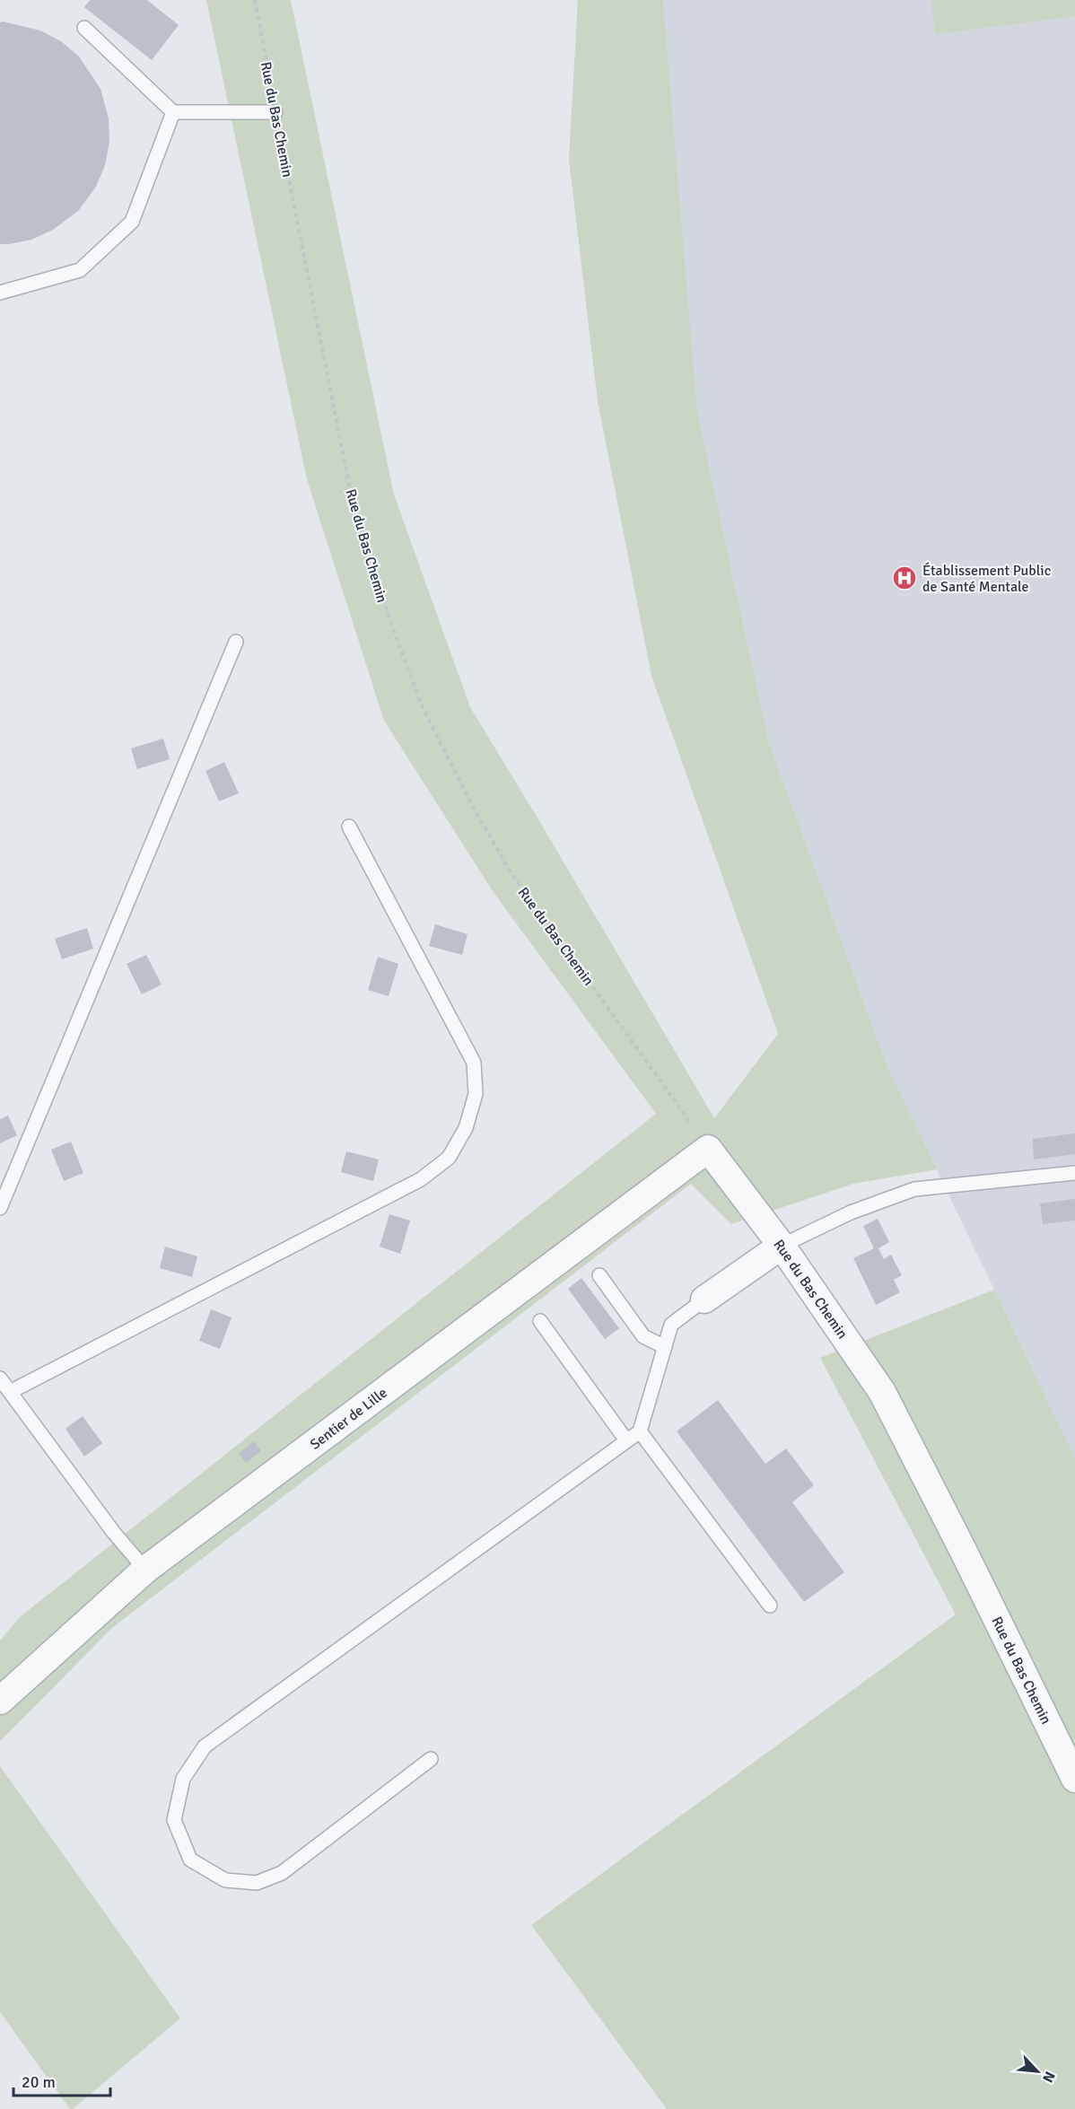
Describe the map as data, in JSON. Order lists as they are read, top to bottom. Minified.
{"streets":{"street":["Rue du Bas Chemin","Sentier de Lille"]},"crossings":[["Rue du Bas Chemin","Sentier de Lille"]],"places":{"hospital":["Établissement Public de Santé Mentale"]},"scale_bar":"20 m","north":"bottom right"}
